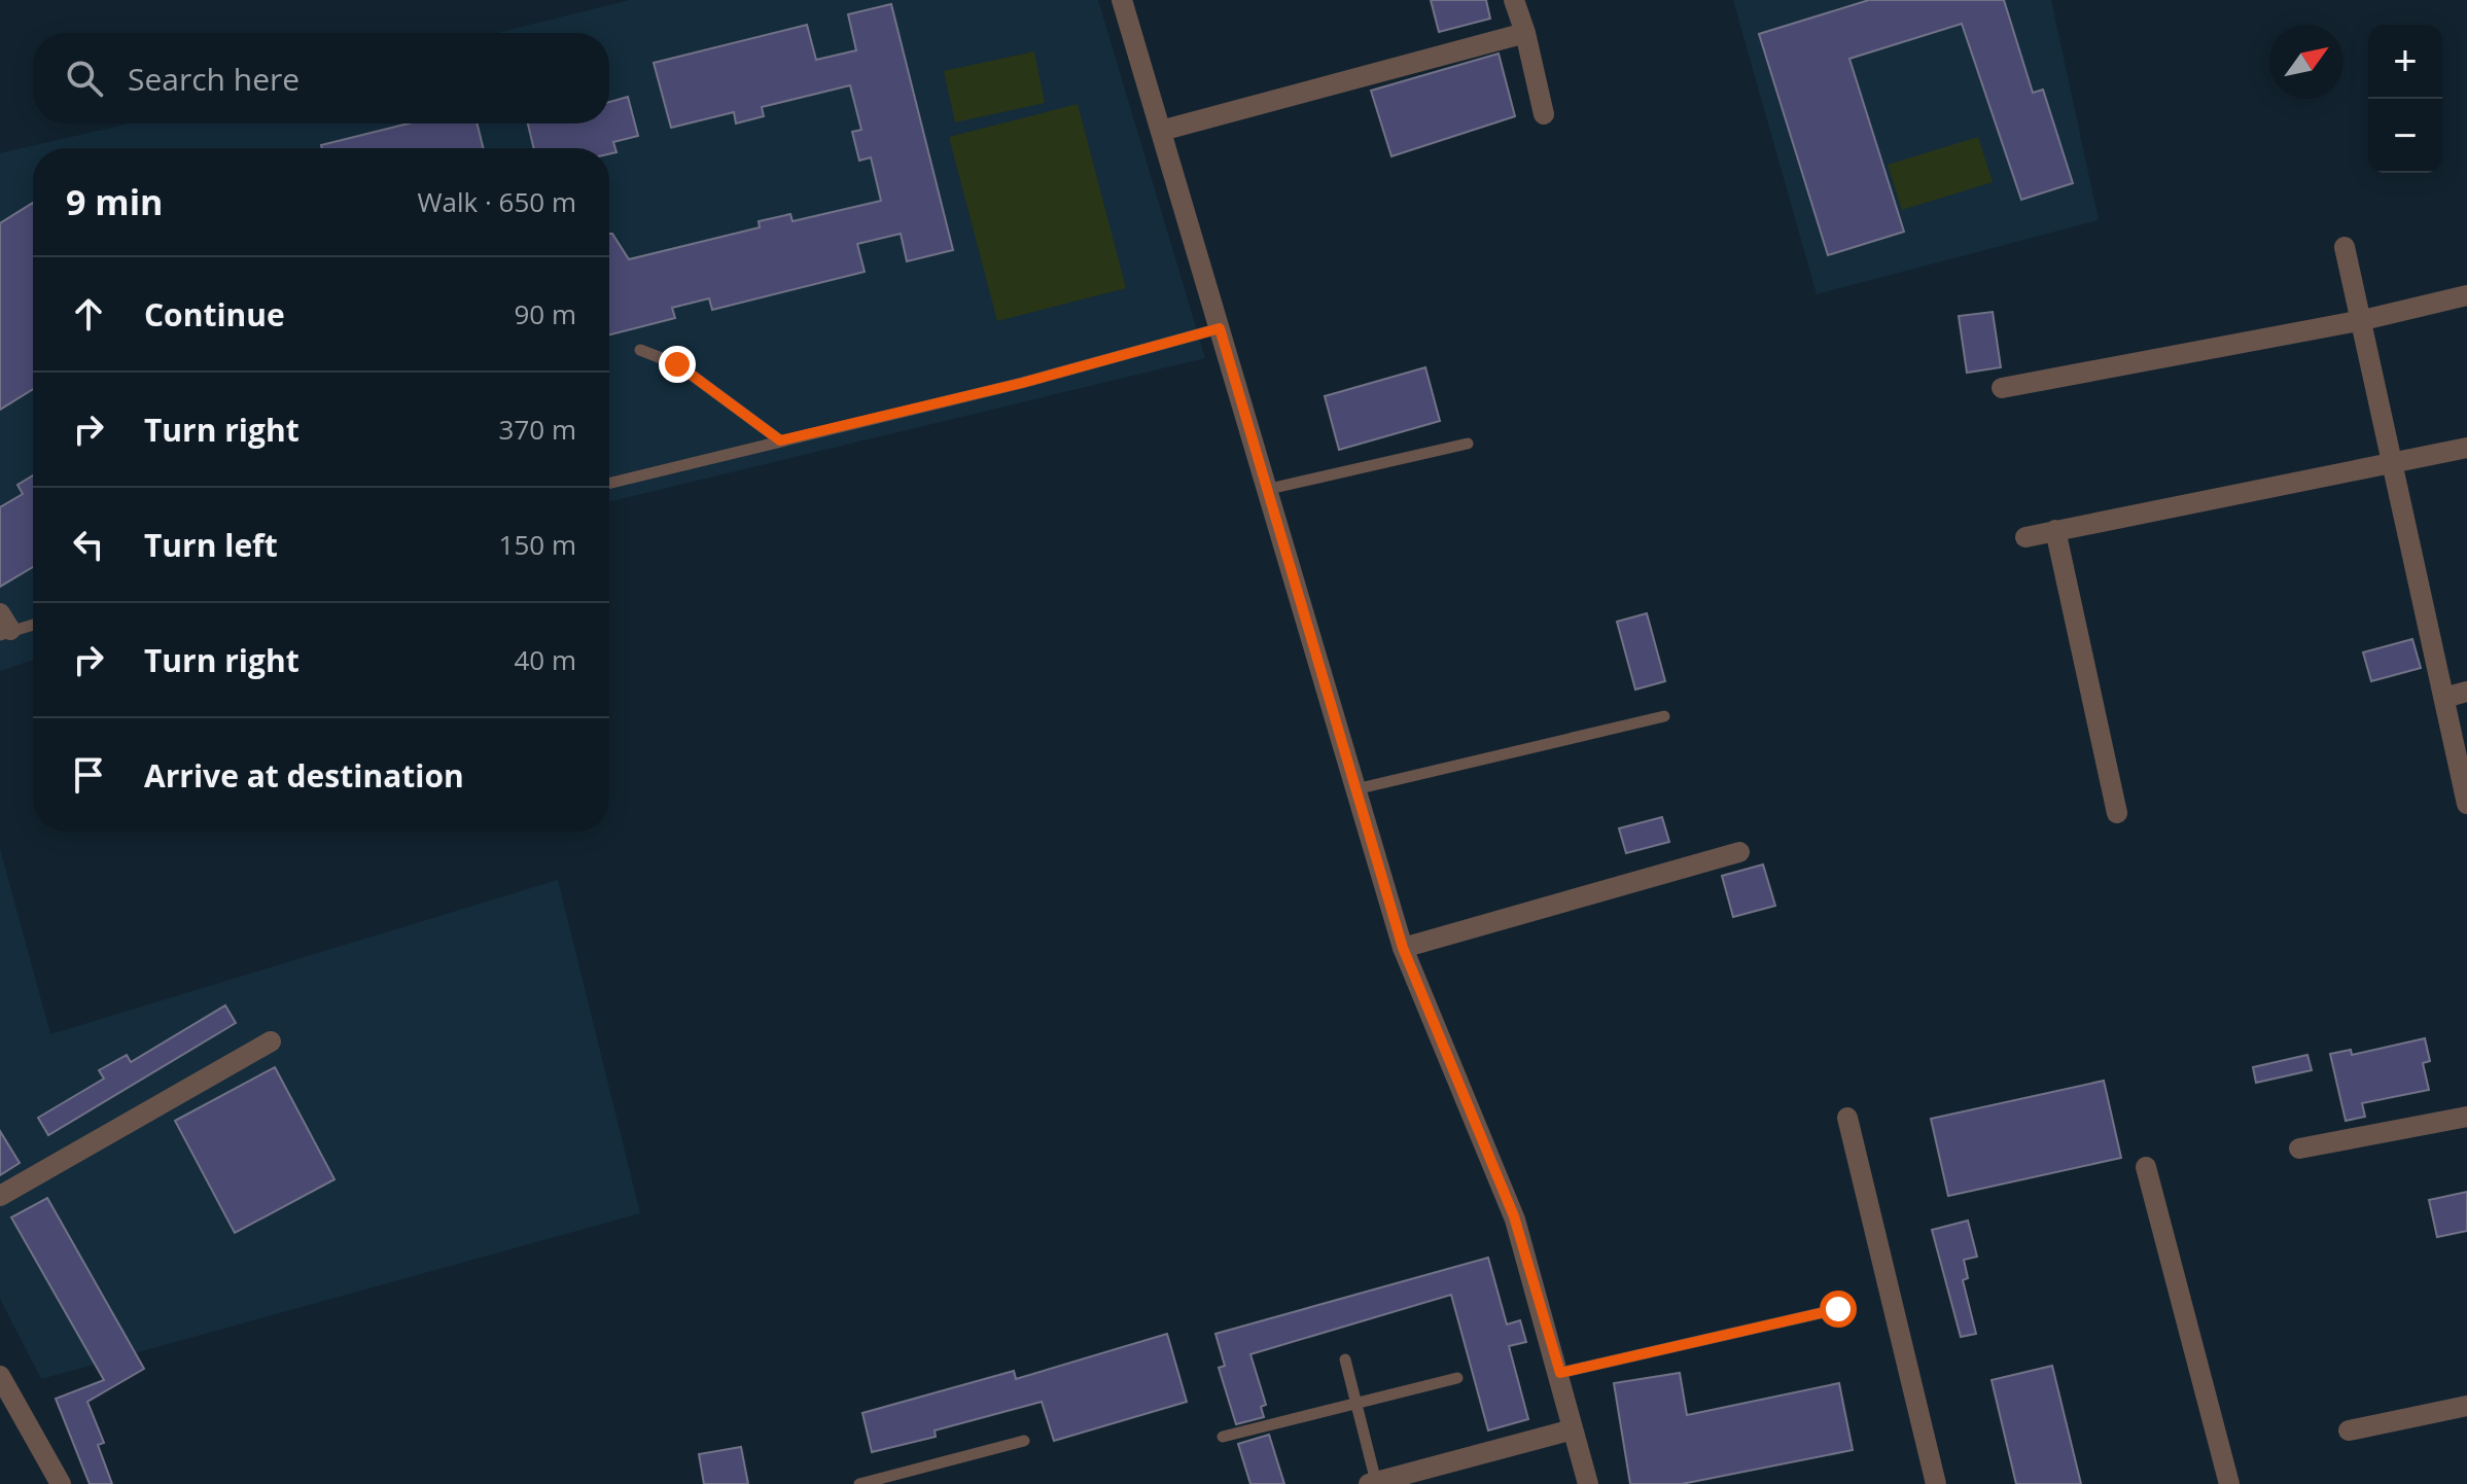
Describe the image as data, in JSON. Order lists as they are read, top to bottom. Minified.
{"north":"top right","page":{"map_buttons":["+","−"],"search":"Search here","heading":["9 min","Walk · 650 m"],"list":[["Continue","90 m"],["Turn right","370 m"],["Turn left","150 m"],["Turn right","40 m"],"Arrive at destination"]}}
